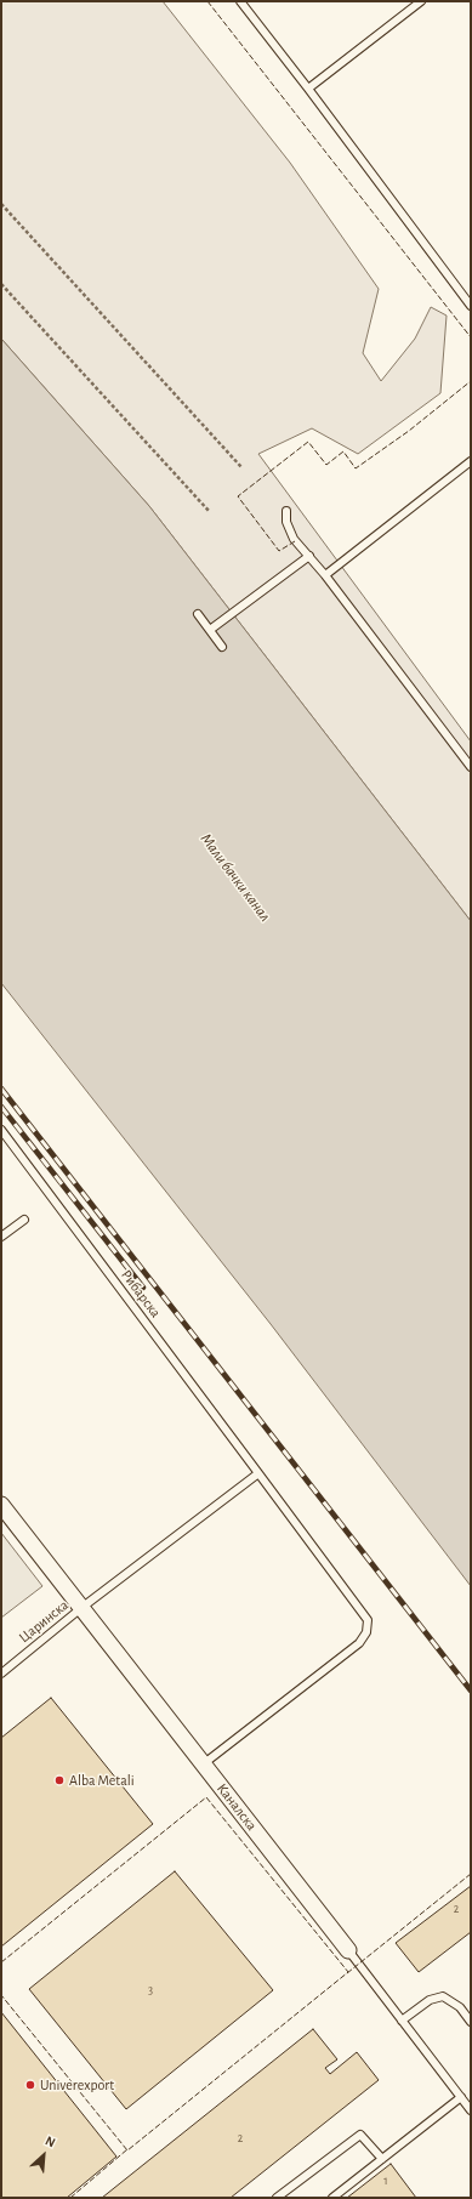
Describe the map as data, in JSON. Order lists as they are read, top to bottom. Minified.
{"streets":{"street":["Каналска"],"lane":["Рибарска","Царинска"]},"crossings":[["Рибарска","Царинска"],["Рибарска","Каналска"],["Царинска","Каналска"]],"water":["Мали бачки канал"],"places":["Alba Metali","Univerexport"],"house_numbers":["2","3","2","1"],"north":"top right"}
